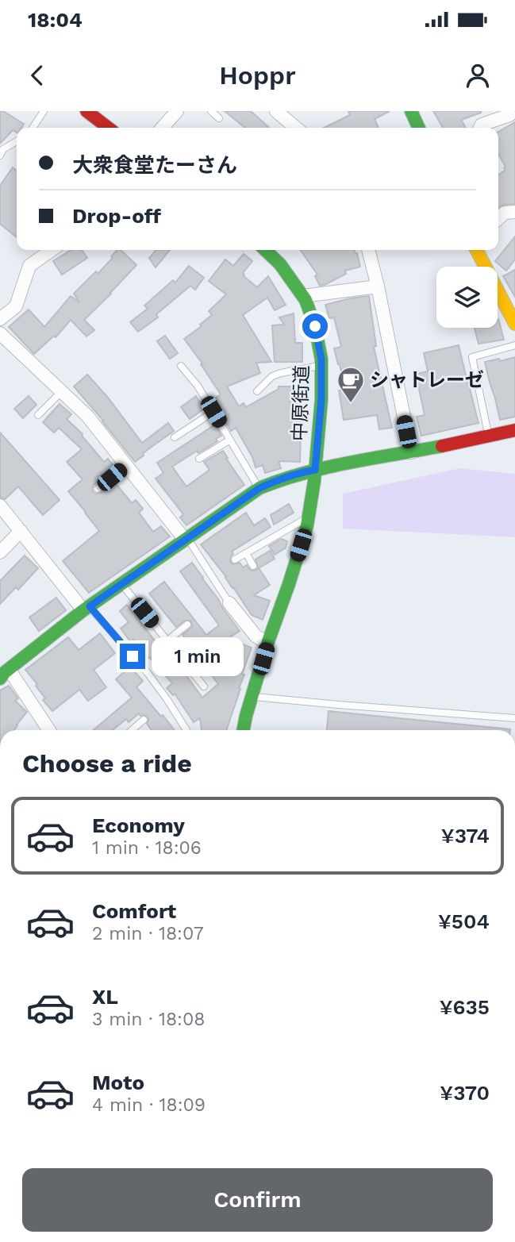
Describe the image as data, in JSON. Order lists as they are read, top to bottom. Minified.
{"streets":{"street":["中原街道"]},"places":{"cafe":["シャトレーゼ"]},"page":{"status":"18:04","header":"Hoppr","banner":["大衆食堂たーさん","Drop-off"],"bubble":"1 min","heading":"Choose a ride","list":[{"name":"Economy","note":"1 min · 18:06","value":"¥374"},{"name":"Comfort","note":"2 min · 18:07","value":"¥504"},{"name":"XL","note":"3 min · 18:08","value":"¥635"},{"name":"Moto","note":"4 min · 18:09","value":"¥370"}],"buttons":"Confirm"}}
